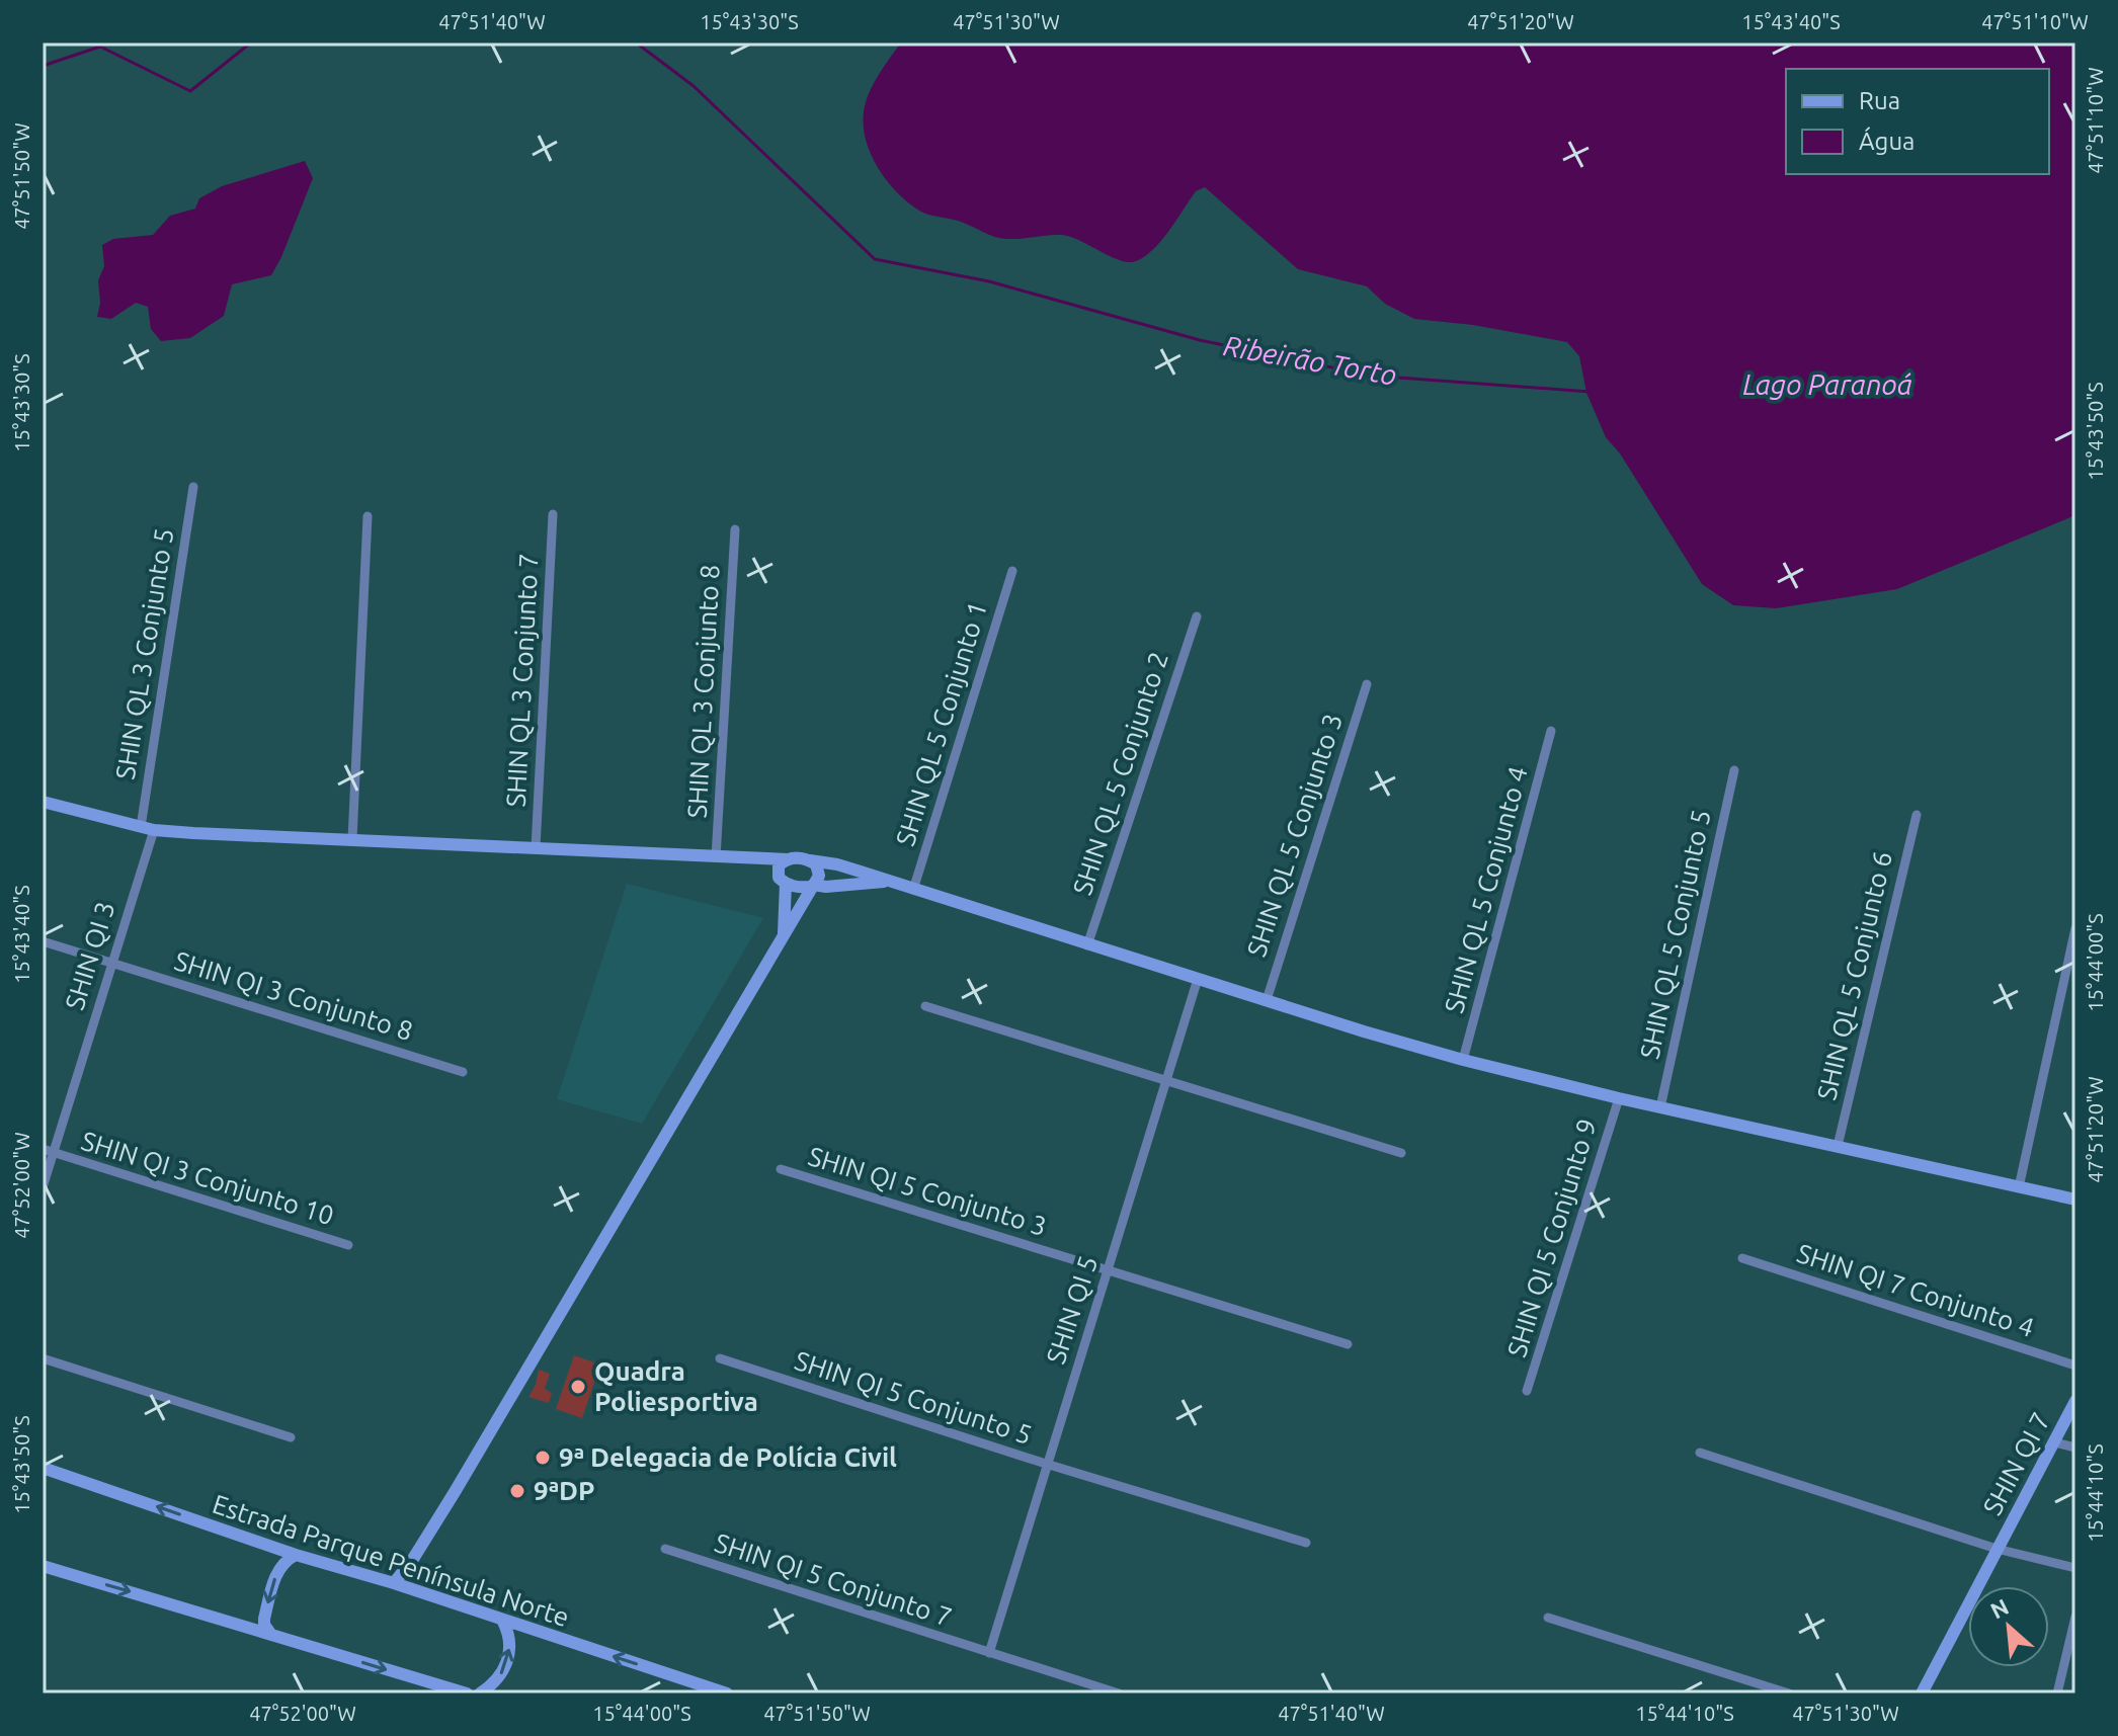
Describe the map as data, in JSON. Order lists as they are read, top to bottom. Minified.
{"streets":{"street":["SHIN QL 3 Conjunto 5","SHIN QL 3 Conjunto 7","SHIN QL 3 Conjunto 8","SHIN QL 5 Conjunto 1","SHIN QL 5 Conjunto 2","SHIN QL 5 Conjunto 3","SHIN QL 5 Conjunto 4","SHIN QL 5 Conjunto 5","SHIN QI 3","SHIN QL 5 Conjunto 6","SHIN QI 3 Conjunto 8","SHIN QI 3 Conjunto 10","SHIN QI 5 Conjunto 3","SHIN QI 5 Conjunto 9","SHIN QI 7 Conjunto 4","SHIN QI 5","SHIN QI 5 Conjunto 5","SHIN QI 7","Estrada Parque Península Norte","SHIN QI 5 Conjunto 7"]},"crossings":[["SHIN QL 3 Conjunto 5","SHIN QI 3"],["SHIN QI 3","SHIN QI 3 Conjunto 8"],["SHIN QI 3","SHIN QI 3 Conjunto 10"],["SHIN QI 5 Conjunto 3","SHIN QI 5"],["SHIN QI 5","SHIN QI 5 Conjunto 5"],["SHIN QI 5","SHIN QI 5 Conjunto 7"]],"water":["Ribeirão Torto","Lago Paranoá"],"places":["Quadra Poliesportiva","9ª Delegacia de Polícia Civil","9ªDP"],"legend":["Rua","Água"],"north":"top left","coordinates":["47°51'40\"W","15°43'30\"S","47°51'30\"W","47°51'20\"W","15°43'40\"S","47°51'10\"W","47°51'50\"W","15°43'50\"S","15°44'00\"S","47°52'00\"W","15°44'10\"S"]}
